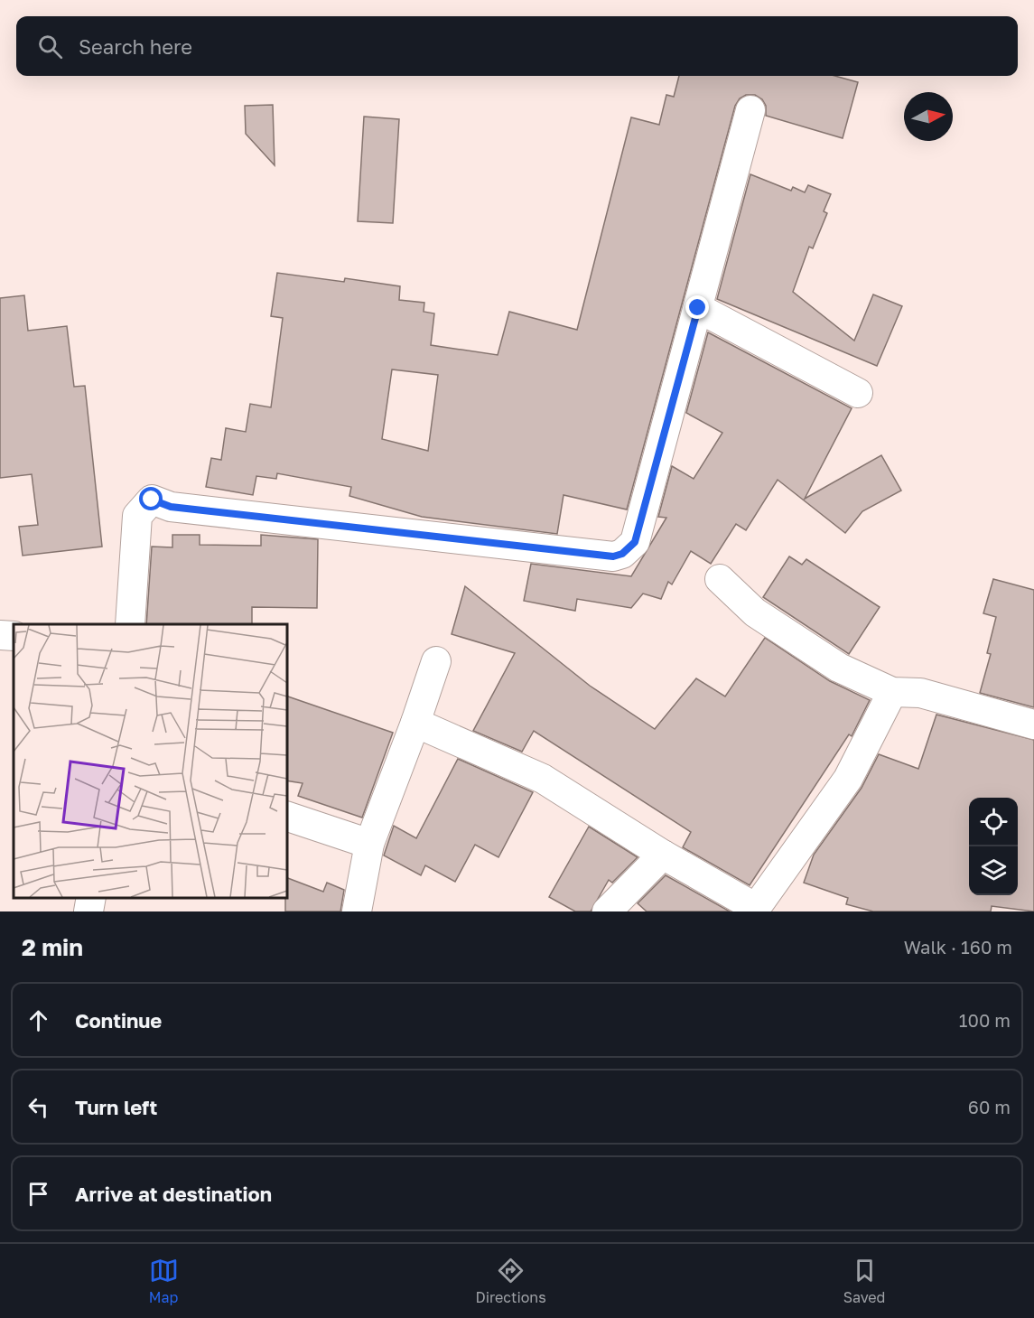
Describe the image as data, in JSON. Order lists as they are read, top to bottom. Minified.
{"north":"right","page":{"search":"Search here","heading":["2 min","Walk · 160 m"],"list":[["Continue","100 m"],["Turn left","60 m"],"Arrive at destination"],"nav":["Map","Directions","Saved"]}}
